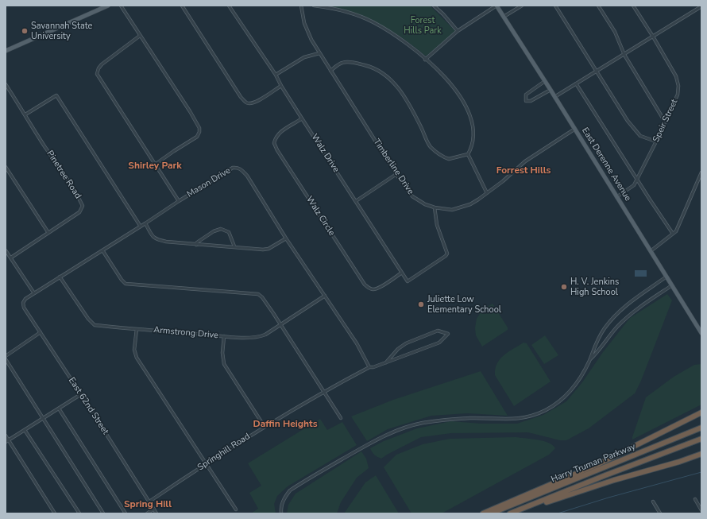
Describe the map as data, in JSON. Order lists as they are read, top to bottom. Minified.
{"streets":{"highway":["Harry Truman Parkway"],"main road":["East Derenne Avenue"],"street":["Speir Street","Walz Drive","Timberline Drive","Pinetree Road","Mason Drive","Walz Circle","Armstrong Drive","East 62nd Street","Springhill Road"]},"crossings":[["Speir Street","East Derenne Avenue"],["Walz Drive","Timberline Drive"],["Walz Drive","Walz Circle"],["East Derenne Avenue","Timberline Drive"],["Mason Drive","Armstrong Drive"],["Mason Drive","East 62nd Street"],["Mason Drive","Springhill Road"],["East 62nd Street","Springhill Road"]],"districts":["Shirley Park","Forrest Hills","Daffin Heights","Spring Hill"],"parks":["Forest Hills Park"],"places":["Savannah State University","H. V. Jenkins High School","Juliette Low Elementary School"]}
